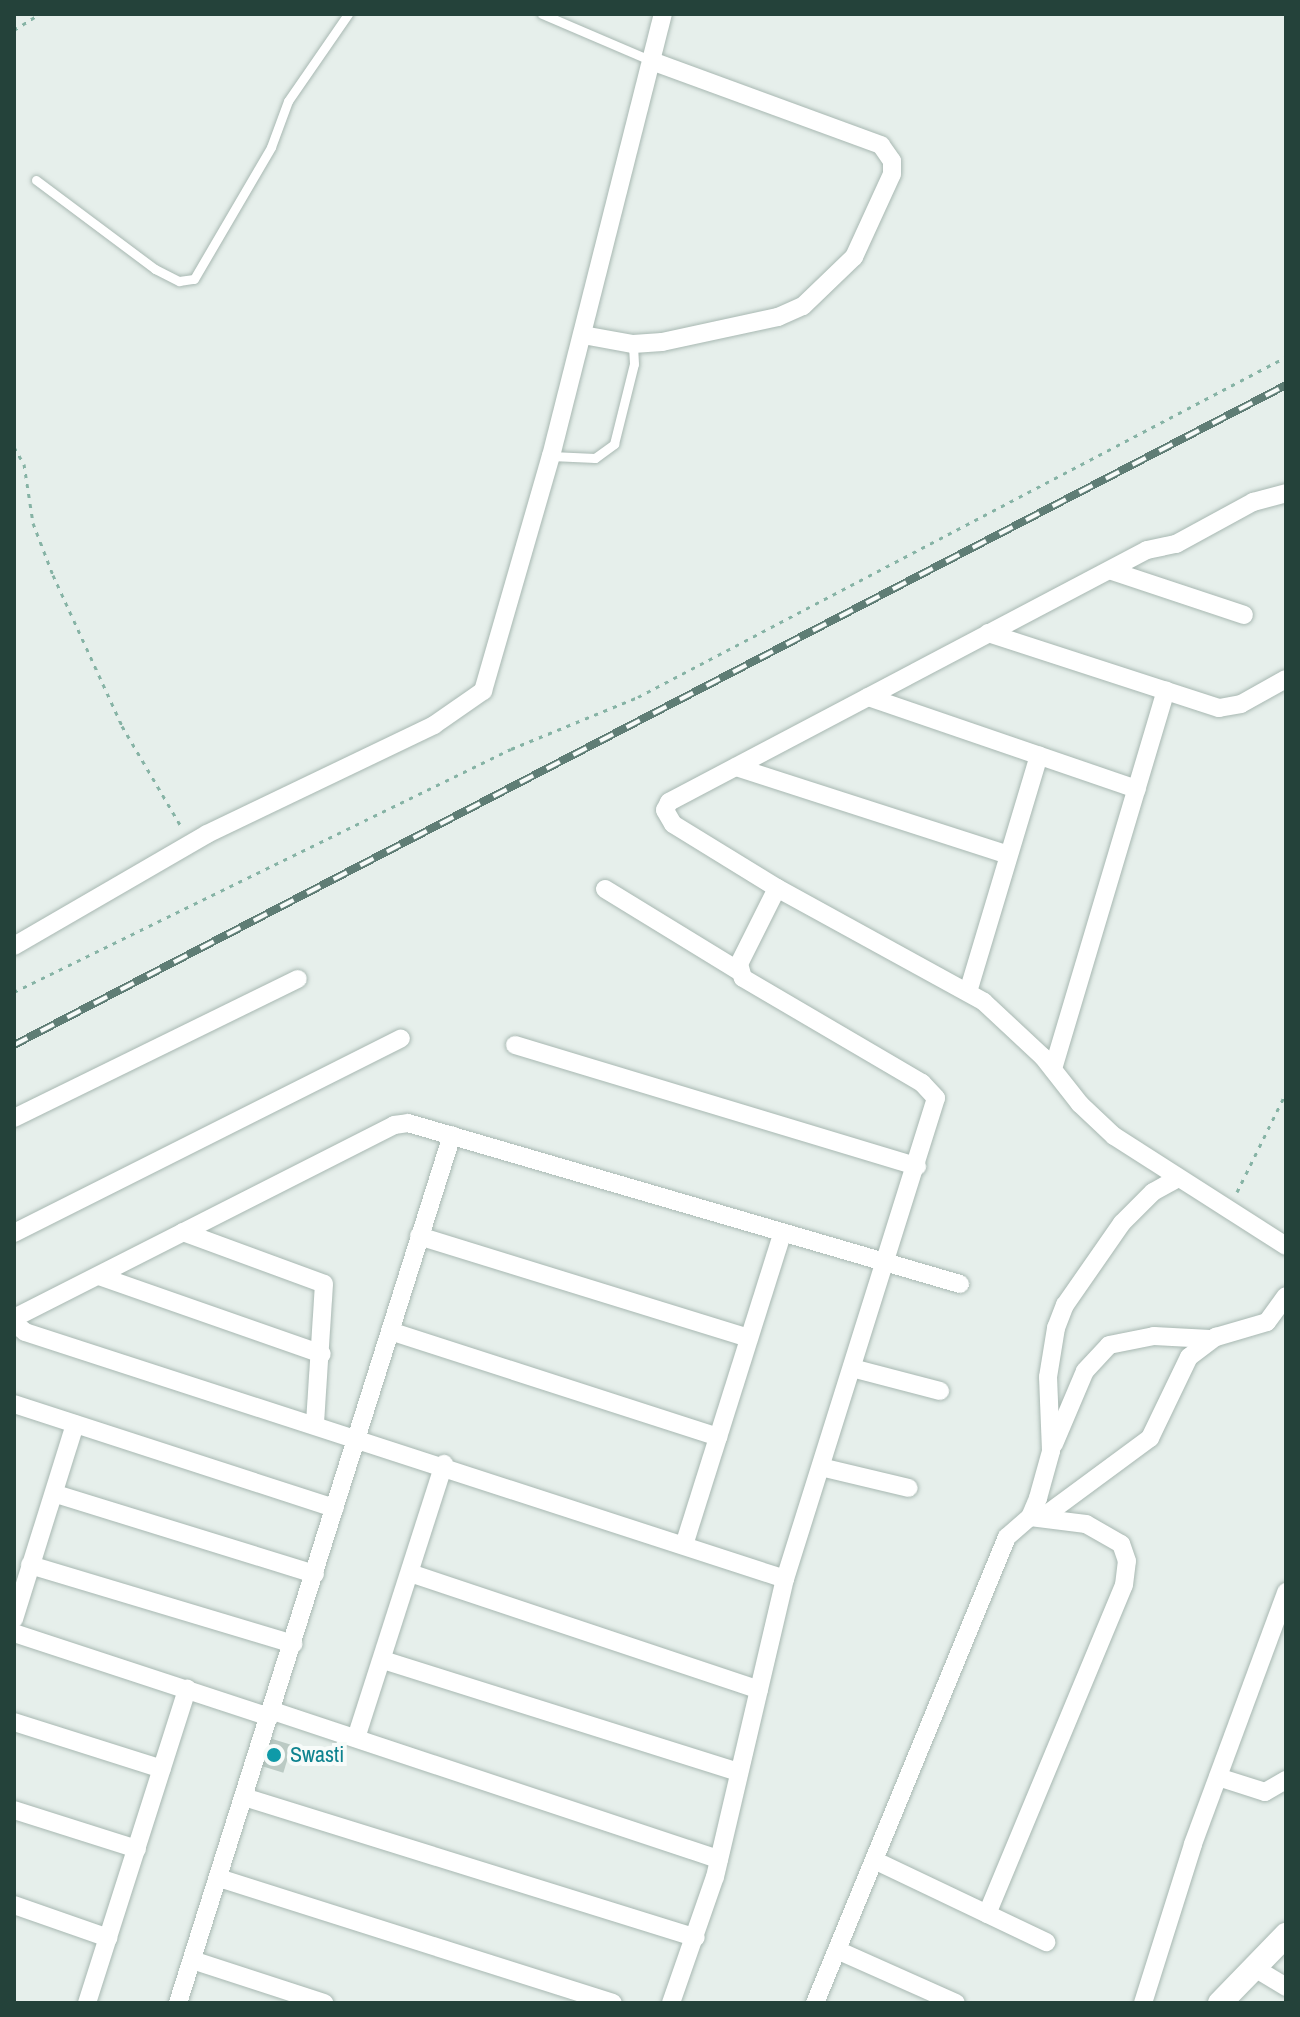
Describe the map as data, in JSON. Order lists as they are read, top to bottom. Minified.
{"places":["Swasti"]}
